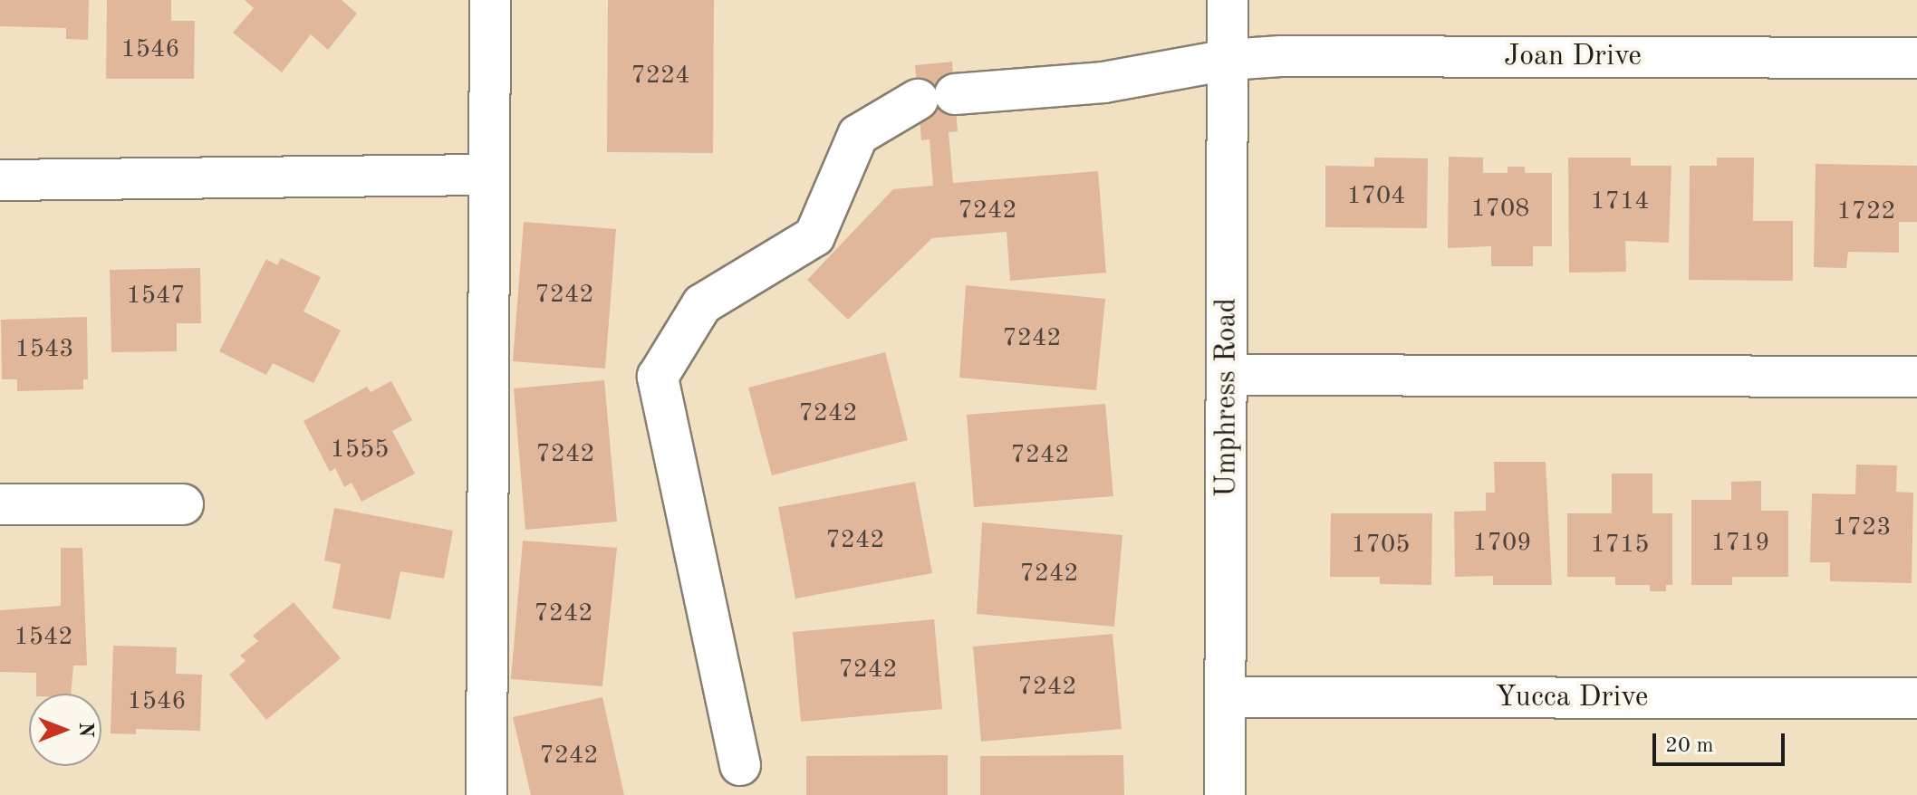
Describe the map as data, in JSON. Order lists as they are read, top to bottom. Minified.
{"streets":{"street":["Joan Drive","Umphress Road","Yucca Drive"]},"crossings":[["Joan Drive","Umphress Road"],["Umphress Road","Yucca Drive"]],"house_numbers":["1546","7224","1704","1714","1708","7242","1722","7242","1547","7242","1543","7242","1555","7242","7242","1723","7242","1709","1719","1705","1715","7242","7242","1542","7242","7242","1546","7242"],"scale_bar":"20 m","north":"right"}
